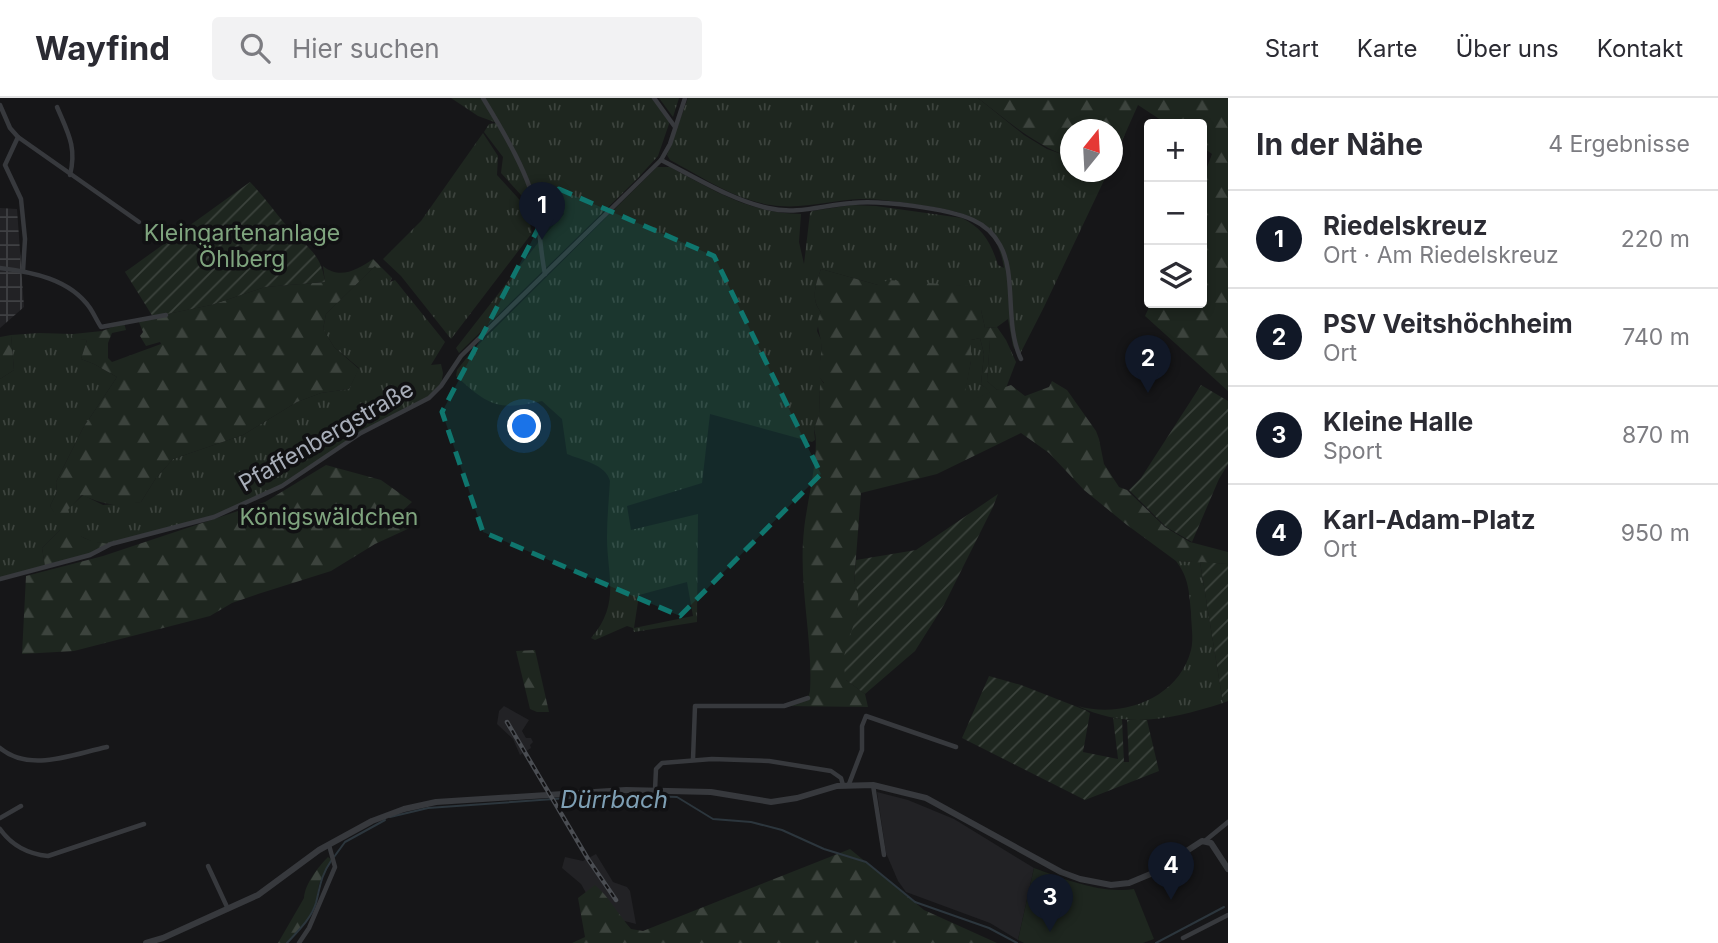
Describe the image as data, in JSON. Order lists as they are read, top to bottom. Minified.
{"streets":{"street":["Pfaffenbergstraße"]},"water":["Dürrbach"],"parks":["Kleingartenanlage Öhlberg","Königswäldchen"],"north":"top","page":{"header":"Wayfind","search":"Hier suchen","nav":["Start","Karte","Über uns","Kontakt"],"heading":["In der Nähe","4 Ergebnisse"],"map_buttons":["+","−"],"pins":["1","2","4","3"],"list":[{"mark":"1","name":"Riedelskreuz","note":"Ort · Am Riedelskreuz","value":"220 m"},{"mark":"2","name":"PSV Veitshöchheim","note":"Ort","value":"740 m"},{"mark":"3","name":"Kleine Halle","note":"Sport","value":"870 m"},{"mark":"4","name":"Karl-Adam-Platz","note":"Ort","value":"950 m"}]}}
